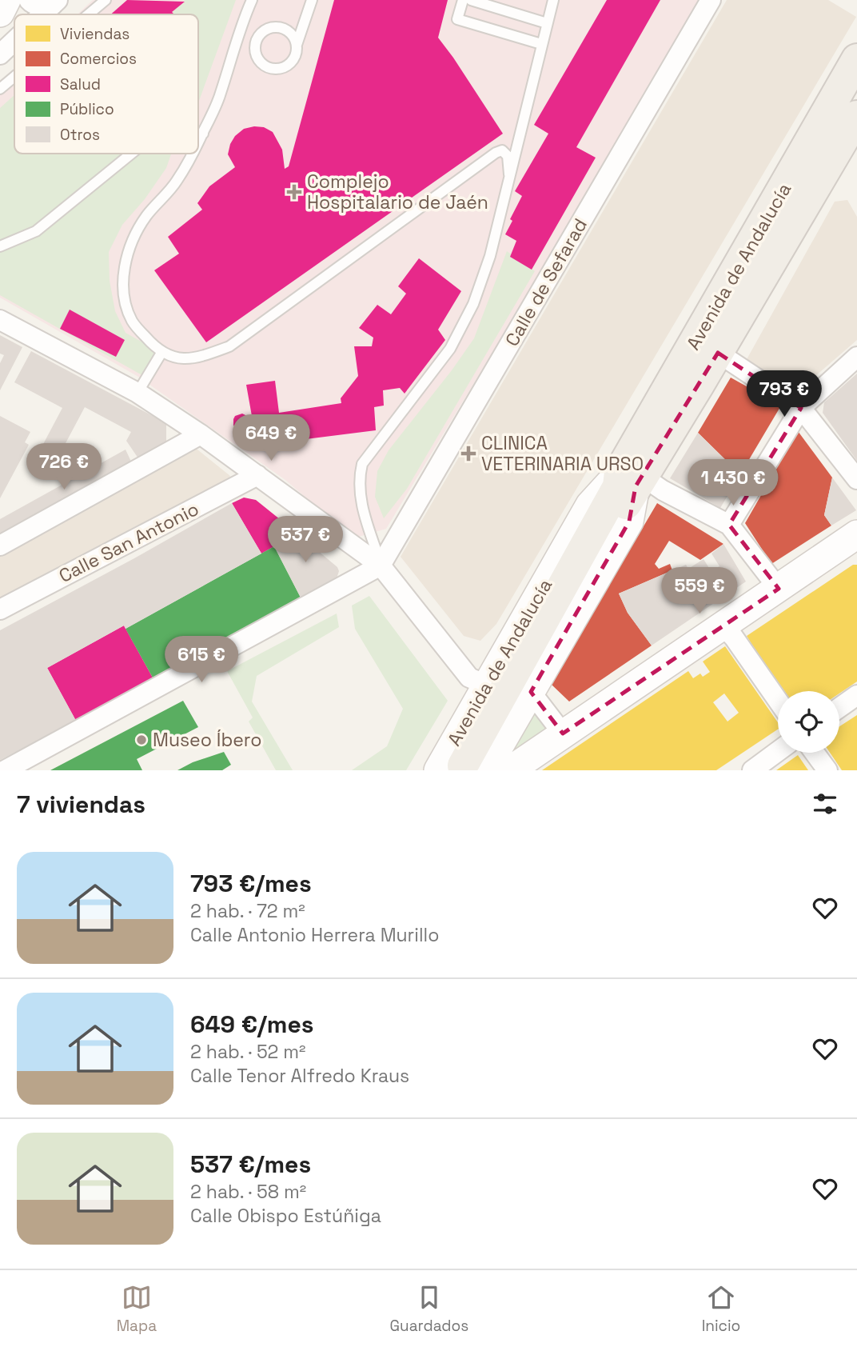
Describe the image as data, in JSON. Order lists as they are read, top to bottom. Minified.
{"streets":{"main road":["Avenida de Andalucía"],"street":["Calle de Sefarad","Calle San Antonio"]},"places":{"health":["Complejo Hospitalario de Jaén","CLINICA VETERINARIA URSO"],"other":["Museo Íbero"]},"legend":["Viviendas","Comercios","Salud","Público","Otros"],"page":{"price":["793 €","649 €","726 €","1 430 €","537 €","559 €","615 €"],"heading":"7 viviendas","list":[{"name":"793 €/mes","note":"2 hab. · 72 m² · Calle Antonio Herrera Murillo"},{"name":"649 €/mes","note":"2 hab. · 52 m² · Calle Tenor Alfredo Kraus"},{"name":"537 €/mes","note":"2 hab. · 58 m² · Calle Obispo Estúñiga"}],"tabs":["Mapa","Guardados","Inicio"]}}
